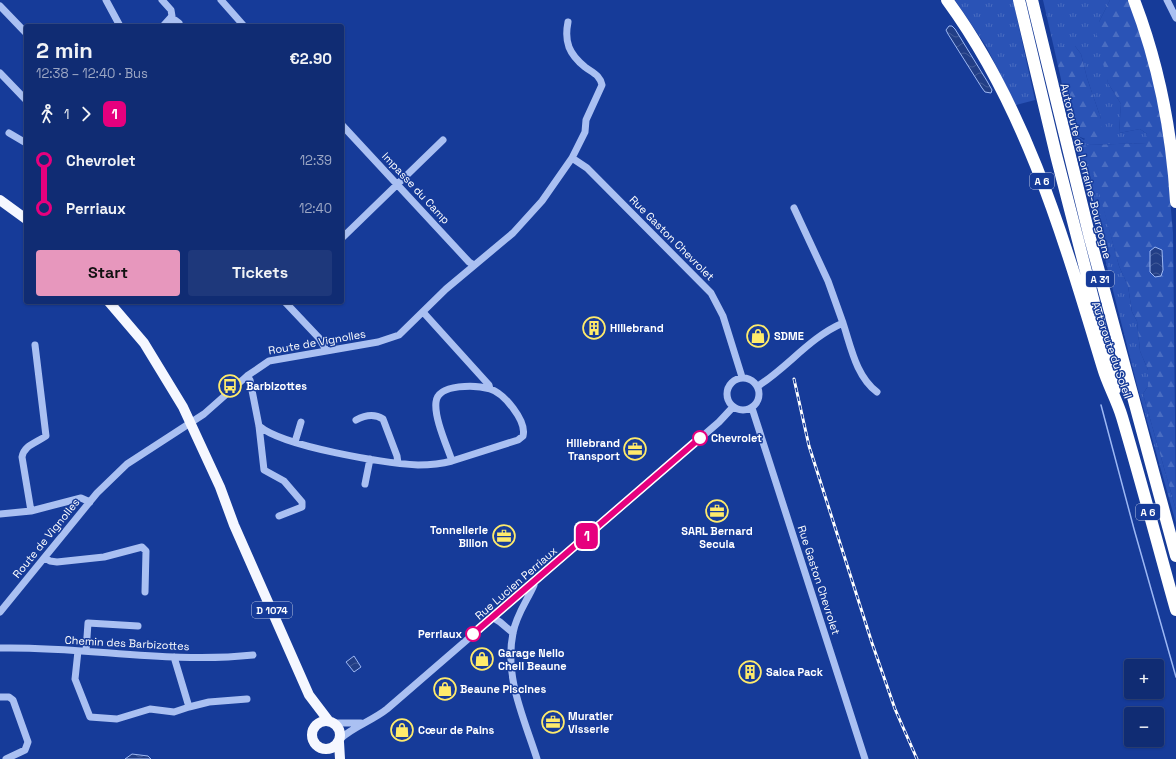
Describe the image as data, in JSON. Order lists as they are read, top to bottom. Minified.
{"streets":{"highway":["Autoroute de Lorraine-Bourgogne","A 6","A 31","Autoroute du Soleil"],"main road":["D 1074"],"street":["Impasse du Camp","Rue Gaston Chevrolet","Route de Vignolles","Rue Lucien Perriaux","Chemin des Barbizottes"]},"crossings":[["Impasse du Camp","Route de Vignolles"],["Rue Gaston Chevrolet","Route de Vignolles"],["Rue Gaston Chevrolet","Rue Lucien Perriaux"],["A 31","Autoroute du Soleil"],["Route de Vignolles","D 1074"],["Rue Lucien Perriaux","D 1074"]],"places":{"building":["Hillebrand","Saica Pack"],"shop":["SDME","Garage Nello Cheli Beaune","Beaune Piscines","Cœur de Pains"],"bus stop":["Barbizottes"],"other":["Chevrolet","Perriaux"],"office":["Hillebrand Transport","SARL Bernard Secula","Tonnellerie Billon","Muratier Visserie"]},"lines":["bus line 1"],"page":{"on_map":"1","heading":["2 min","12:38 – 12:40 · Bus","€2.90"],"legs":["1","1"],"list":[{"name":"Chevrolet","value":"12:39"},{"name":"Perriaux","value":"12:40"}],"buttons":["Start","Tickets"],"map_buttons":["+","−"]}}
